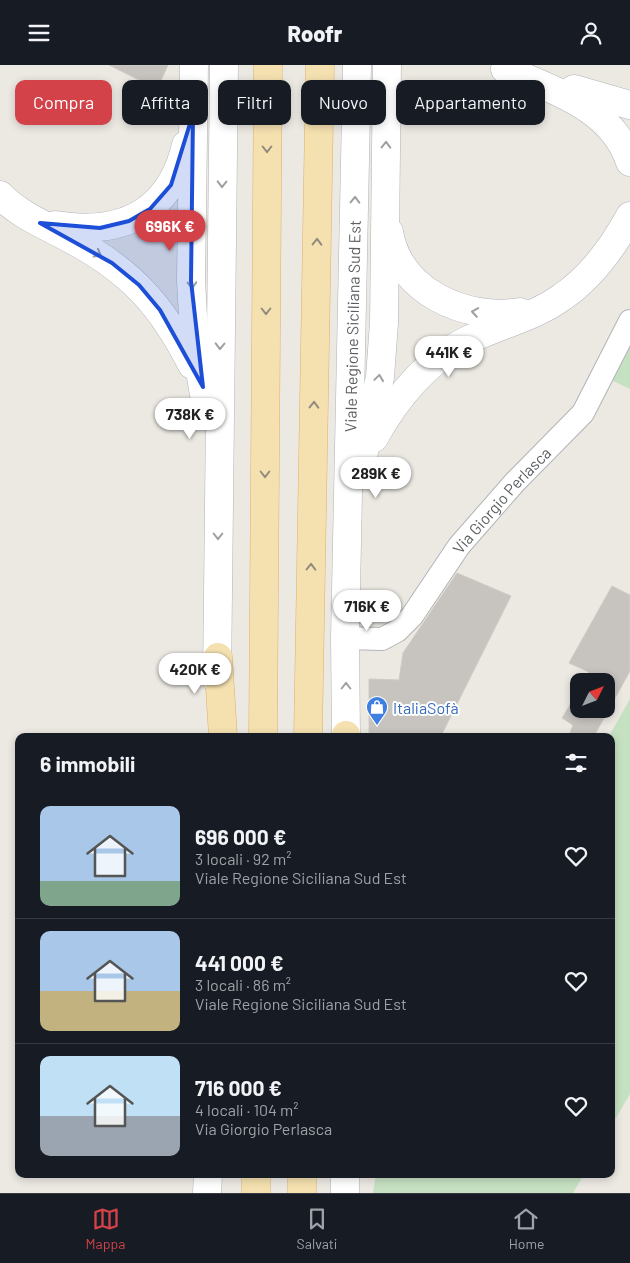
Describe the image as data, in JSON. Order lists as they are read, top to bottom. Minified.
{"streets":{"street":["Viale Regione Siciliana Sud Est","Via Giorgio Perlasca"]},"crossings":[["Viale Regione Siciliana Sud Est","Via Giorgio Perlasca"]],"places":{"shop":["ItaliaSofà"]},"north":"top right","page":{"header":"Roofr","chip":["Compra","Affitta","Filtri","Nuovo","Appartamento"],"price":["696K €","441K €","738K €","289K €","716K €","420K €"],"heading":"6 immobili","list":[{"name":"696 000 €","note":"3 locali · 92 m² · Viale Regione Siciliana Sud Est"},{"name":"441 000 €","note":"3 locali · 86 m² · Viale Regione Siciliana Sud Est"},{"name":"716 000 €","note":"4 locali · 104 m² · Via Giorgio Perlasca"}],"tabs":["Mappa","Salvati","Home"]}}
